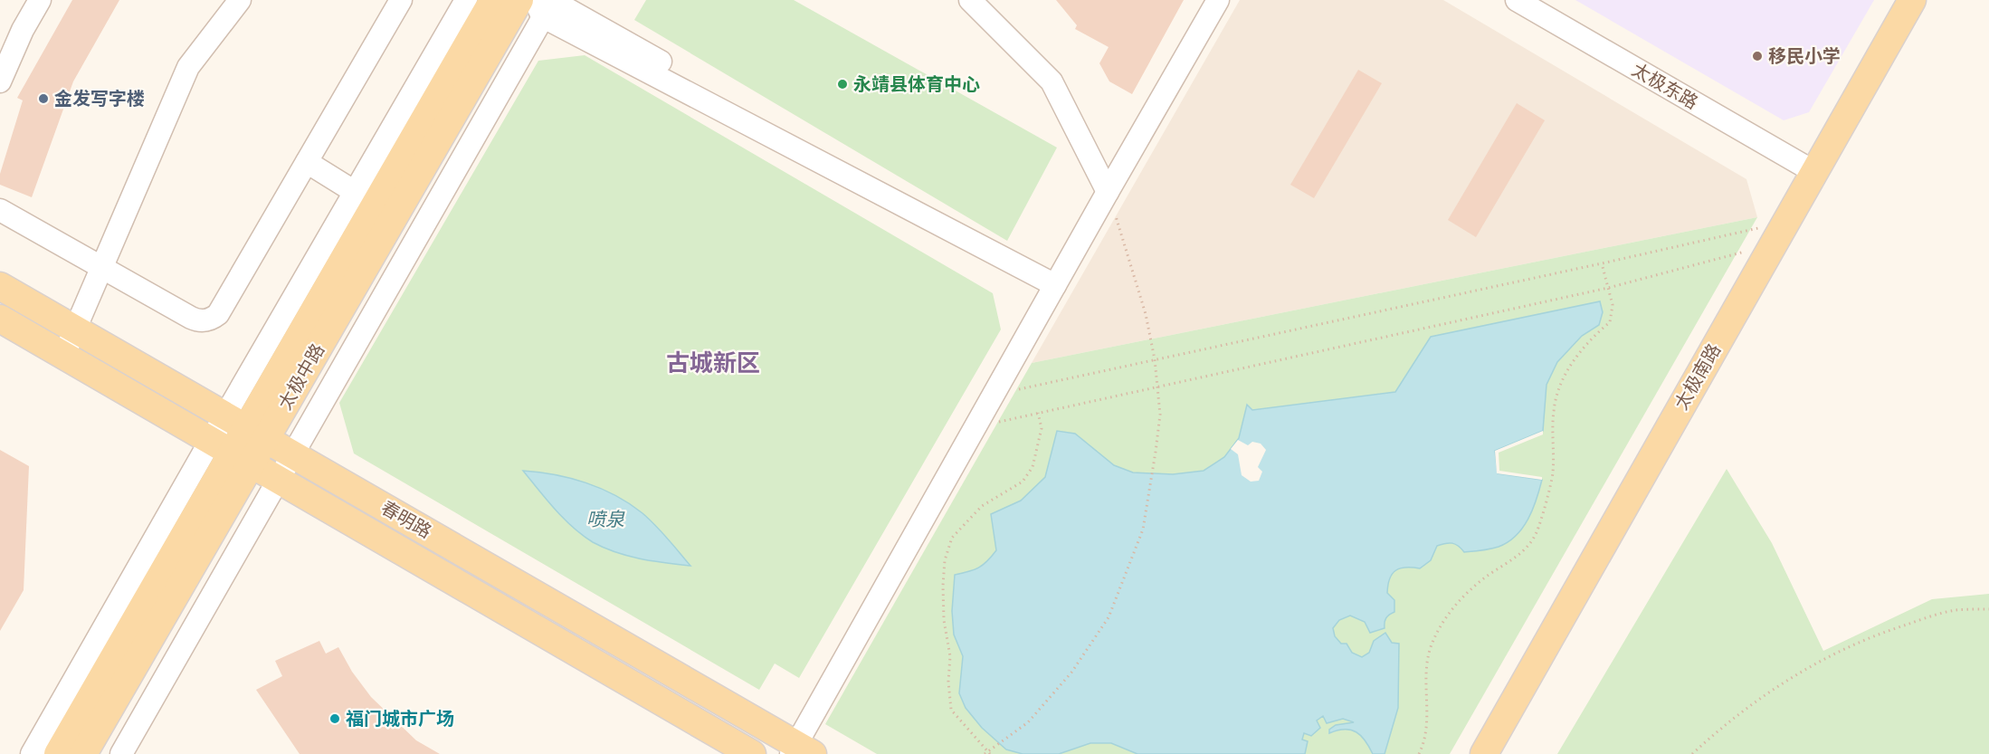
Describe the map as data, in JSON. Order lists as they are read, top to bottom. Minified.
{"streets":{"main road":["太极中路","太极南路","春明路"],"street":["太极东路"]},"crossings":[["太极东路","太极南路"],["太极中路","春明路"]],"districts":["古城新区"],"water":["喷泉"],"places":["移民小学","永靖县体育中心","金发写字楼","福门城市广场"]}
